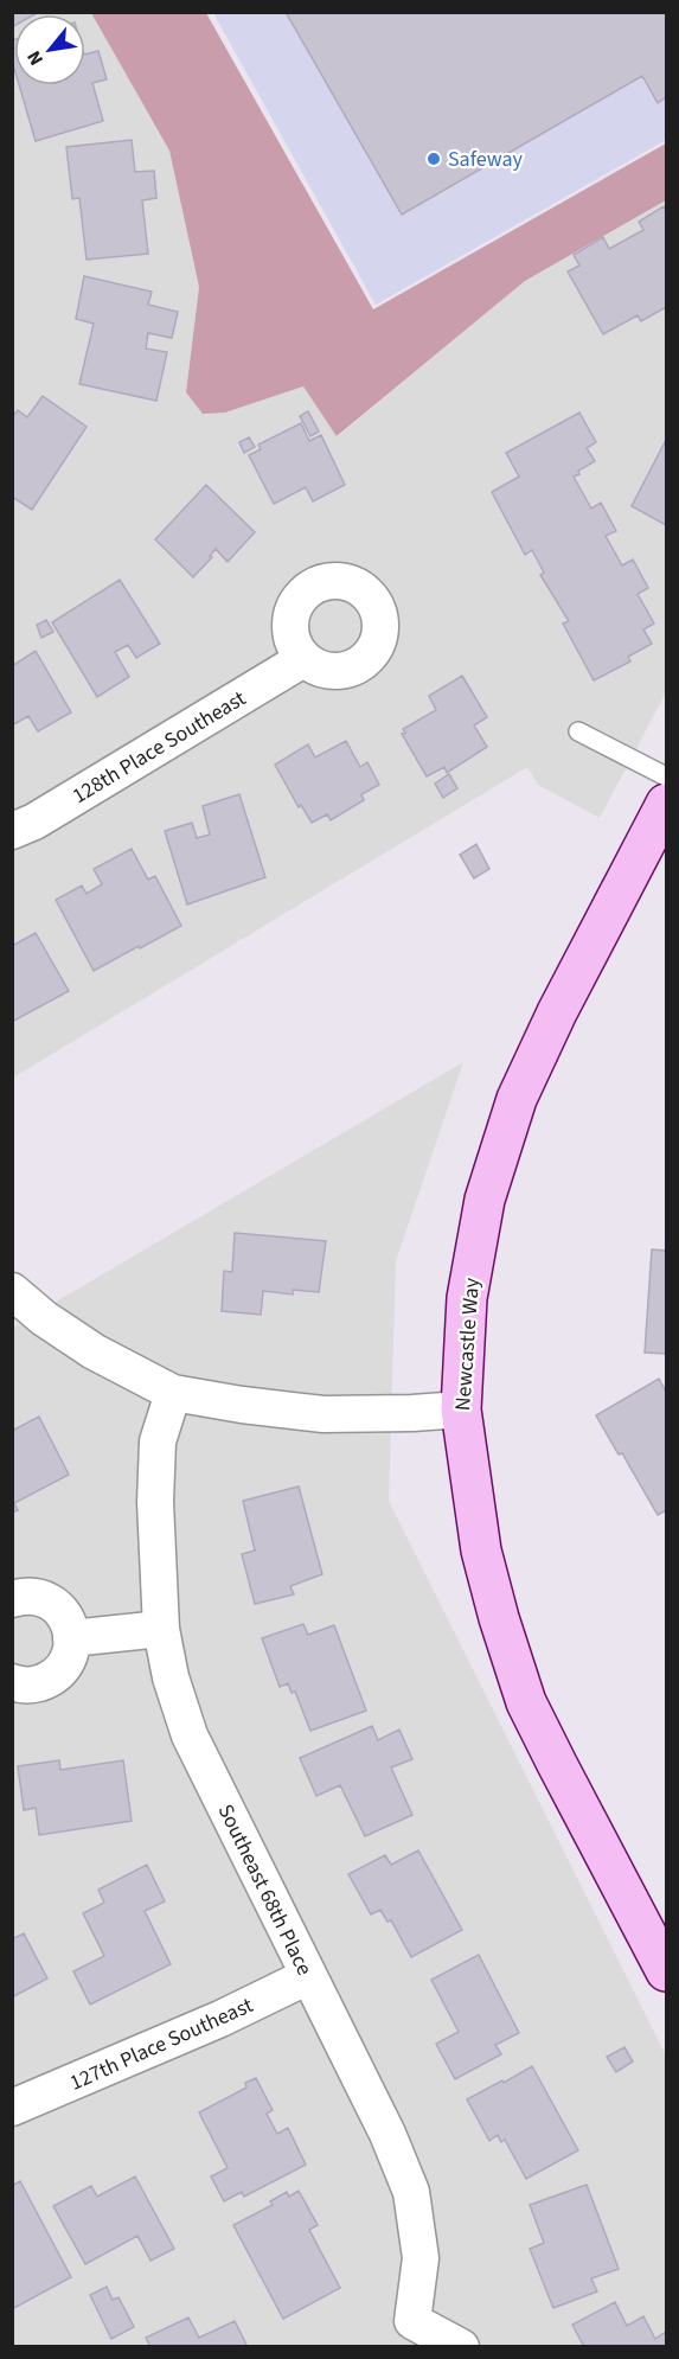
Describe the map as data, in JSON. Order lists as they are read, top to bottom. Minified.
{"streets":{"main road":["Newcastle Way"],"street":["128th Place Southeast","Southeast 68th Place","127th Place Southeast"]},"crossings":[["Southeast 68th Place","127th Place Southeast"]],"places":["Safeway"],"north":"bottom left"}
